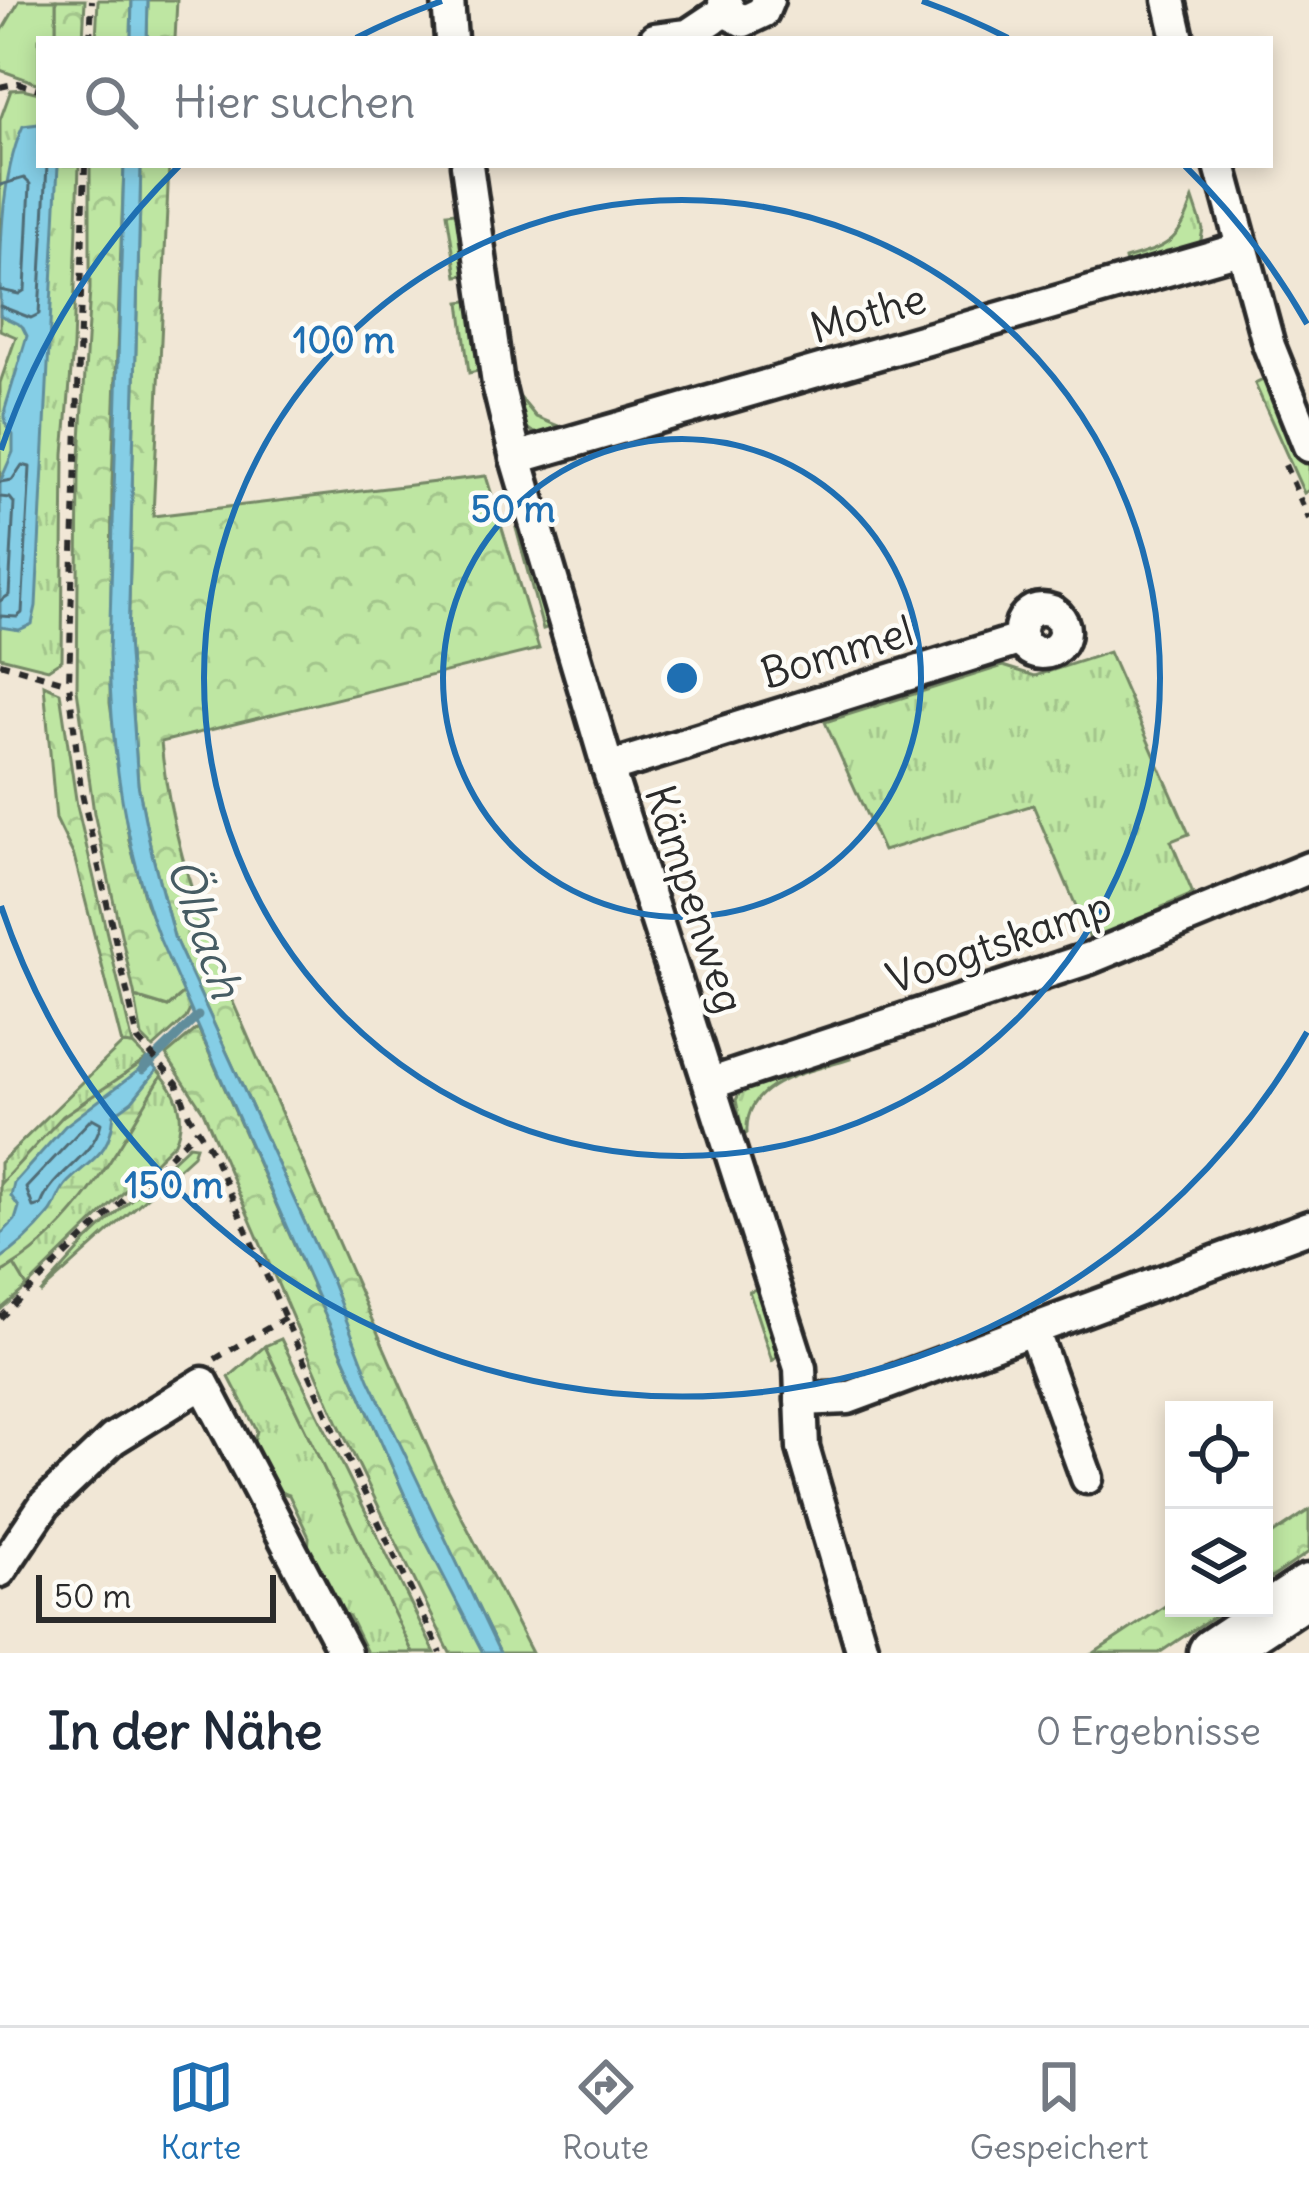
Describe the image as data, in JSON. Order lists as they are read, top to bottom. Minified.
{"streets":{"street":["Mothe","Bommel","Kämpenweg","Voogtskamp"]},"crossings":[["Mothe","Kämpenweg"],["Bommel","Kämpenweg"],["Kämpenweg","Voogtskamp"]],"water":["Ölbach"],"scale_bar":"50 m","page":{"search":"Hier suchen","scale":"50 m","heading":["In der Nähe","0 Ergebnisse"],"nav":["Karte","Route","Gespeichert"]},"rings":["100 m","50 m","150 m"]}
